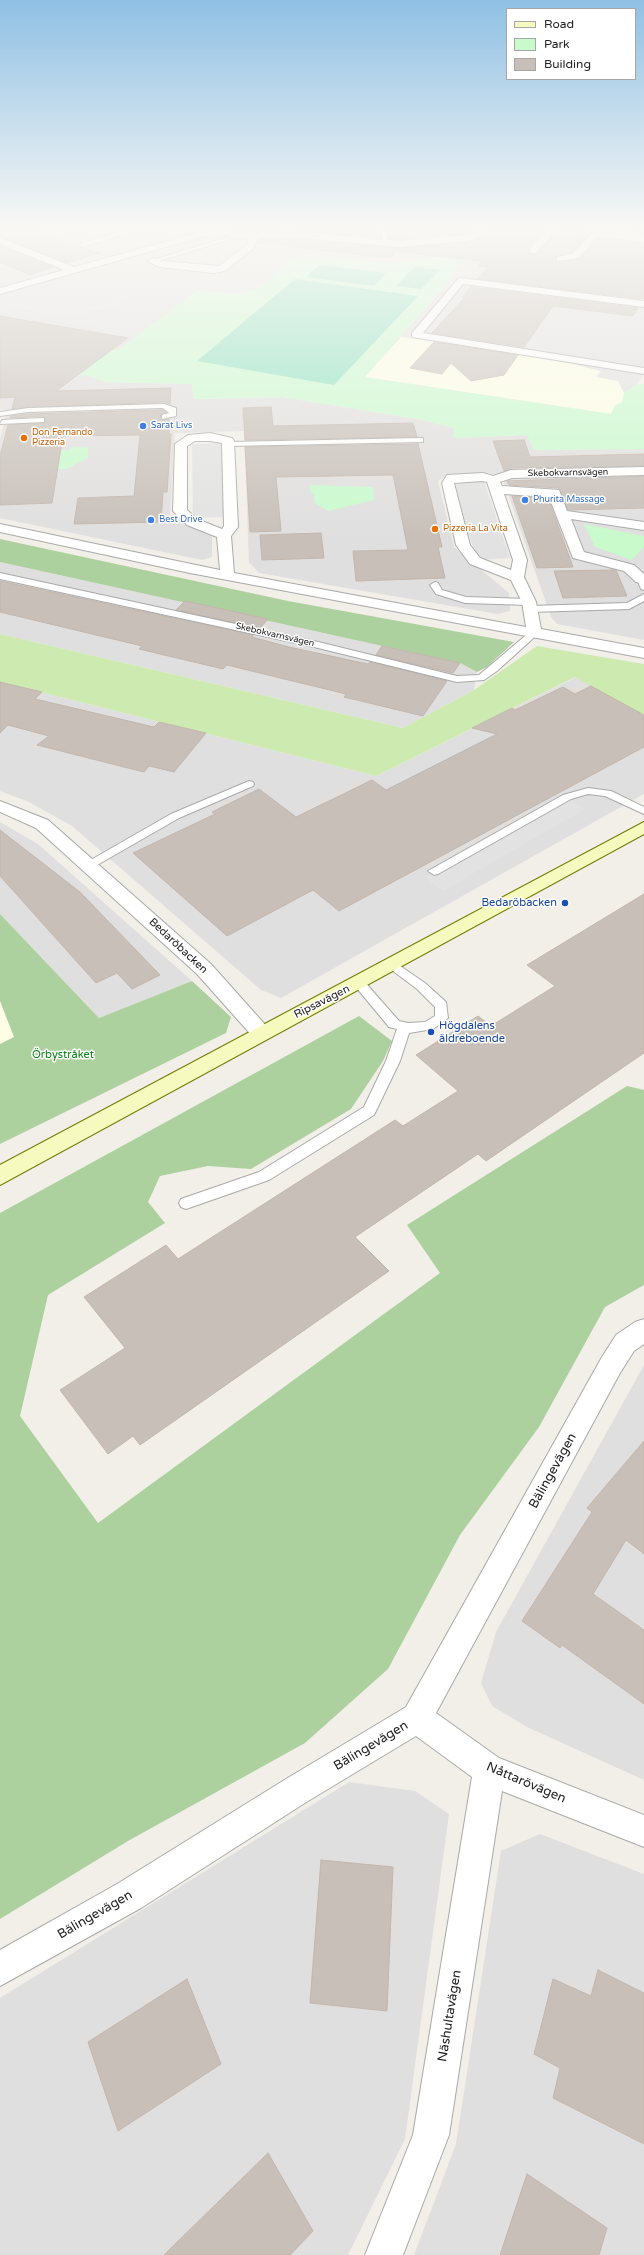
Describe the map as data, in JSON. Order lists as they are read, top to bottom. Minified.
{"streets":{"street":["Skebokvarnsvägen","Bedaröbacken","Ripsavägen","Bälingevägen","Nåttarövägen","Näshultavägen"]},"crossings":[["Bedaröbacken","Ripsavägen"],["Bälingevägen","Nåttarövägen"],["Nåttarövägen","Näshultavägen"]],"parks":["Örbystråket"],"places":["Sarat Livs","Don Fernando Pizzeria","Phurita Massage","Best Drive","Pizzeria La Vita","Bedaröbacken","Högdalens äldreboende"],"legend":["Road","Park","Building"]}
